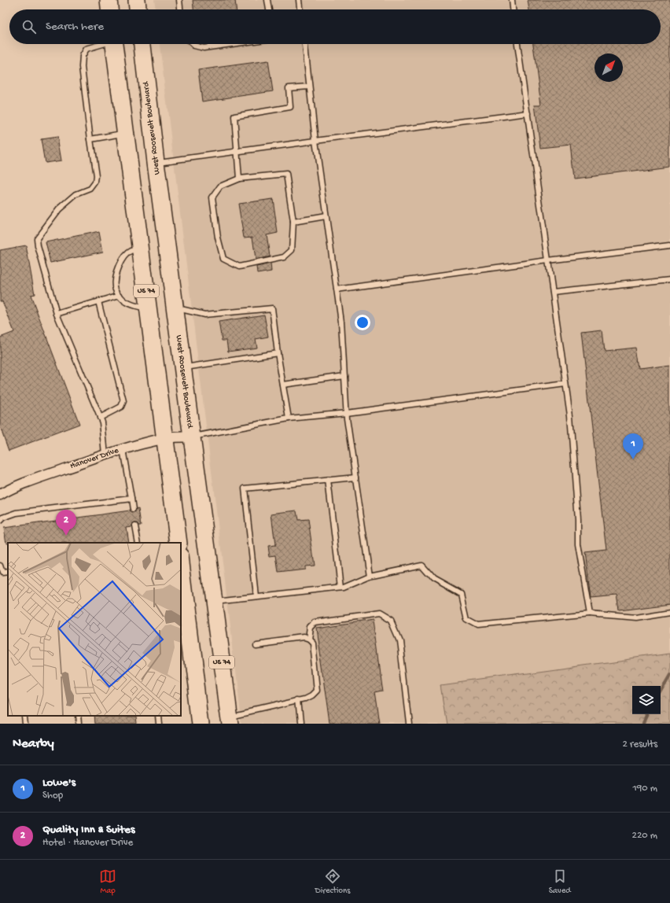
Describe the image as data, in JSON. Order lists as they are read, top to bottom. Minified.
{"streets":{"highway":["West Roosevelt Boulevard","US 74"],"street":["Hanover Drive"]},"crossings":[["West Roosevelt Boulevard","Hanover Drive"],["US 74","Hanover Drive"]],"north":"top right","page":{"search":"Search here","pins":["1","2"],"heading":["Nearby","2 results"],"list":[{"mark":"1","name":"Lowe's","note":"Shop","value":"190 m"},{"mark":"2","name":"Quality Inn & Suites","note":"Hotel · Hanover Drive","value":"220 m"}],"nav":["Map","Directions","Saved"]}}
